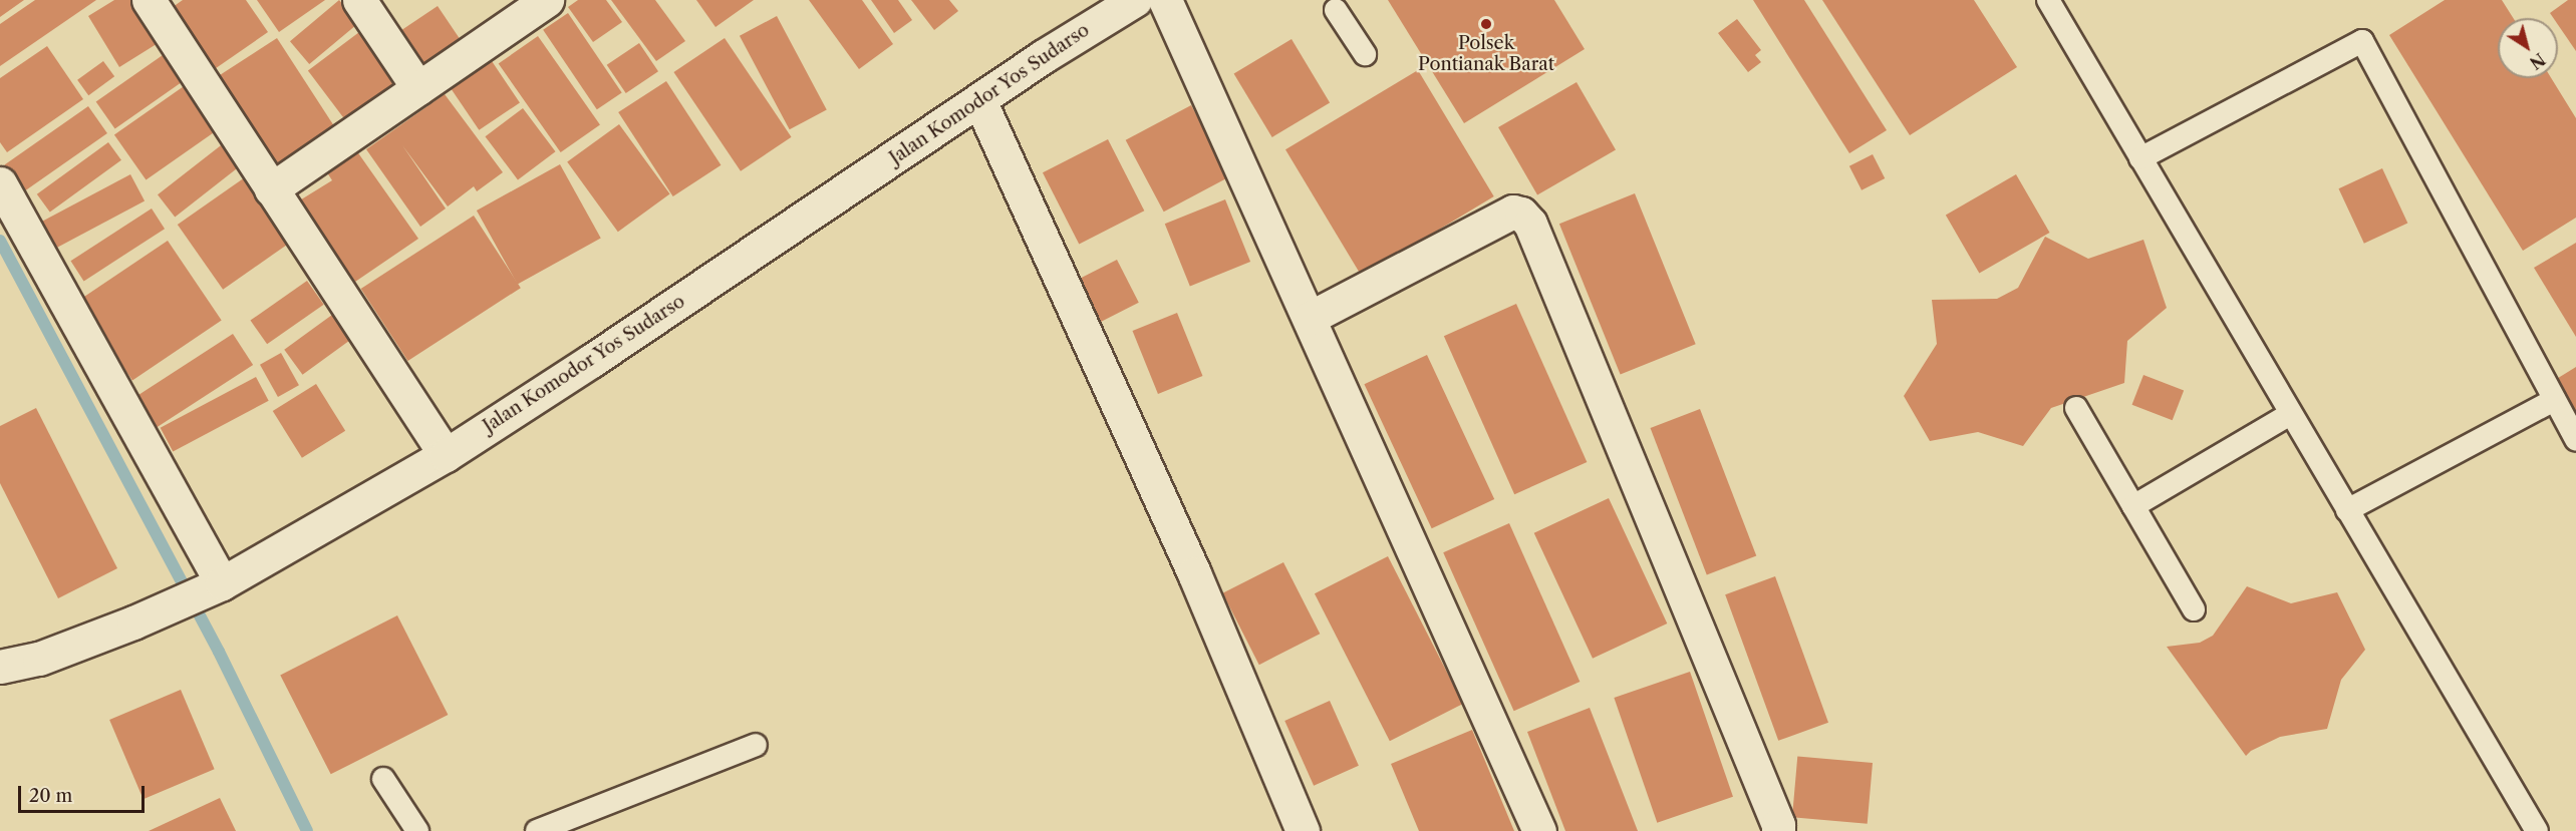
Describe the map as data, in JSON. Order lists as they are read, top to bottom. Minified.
{"streets":{"street":["Jalan Komodor Yos Sudarso"]},"places":["Polsek Pontianak Barat"],"scale_bar":"20 m","north":"bottom right"}
